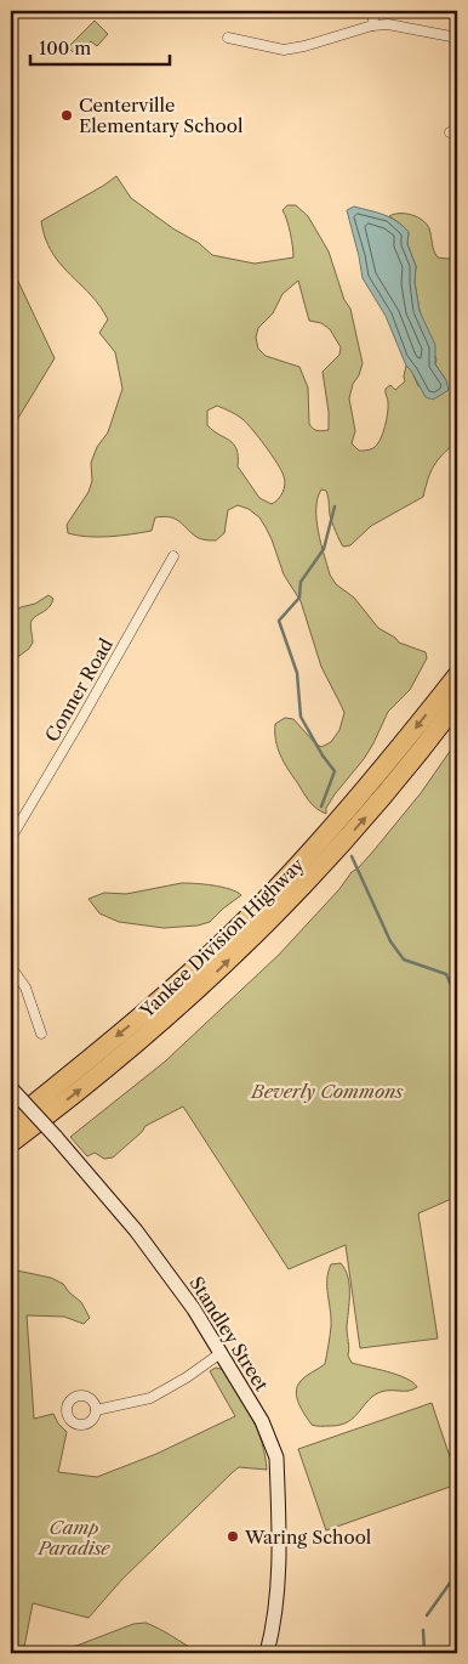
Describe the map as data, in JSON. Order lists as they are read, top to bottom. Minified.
{"streets":{"highway":["Yankee Division Highway"],"street":["Conner Road","Standley Street"]},"parks":["Beverly Commons","Camp Paradise"],"places":["Centerville Elementary School","Waring School"],"scale_bar":"100 m"}
